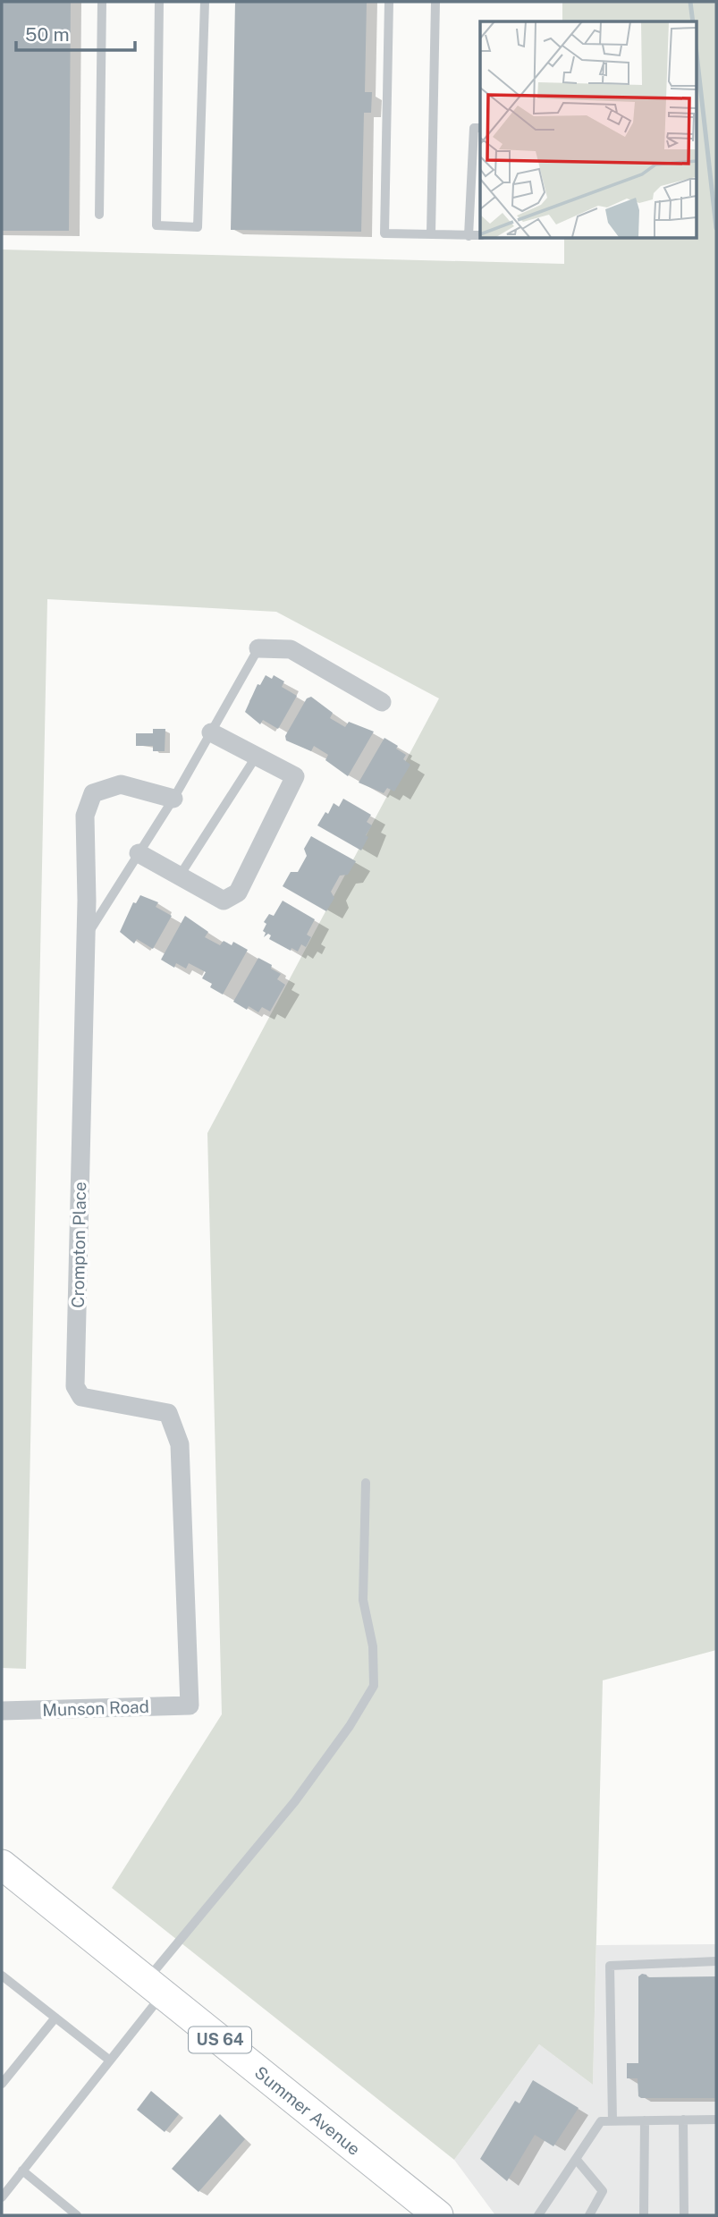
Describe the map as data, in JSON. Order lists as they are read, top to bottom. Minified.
{"streets":{"main road":["US 64","Summer Avenue"],"street":["Crompton Place","Munson Road"]},"crossings":[["Crompton Place","Munson Road"]],"scale_bar":"50 m"}
